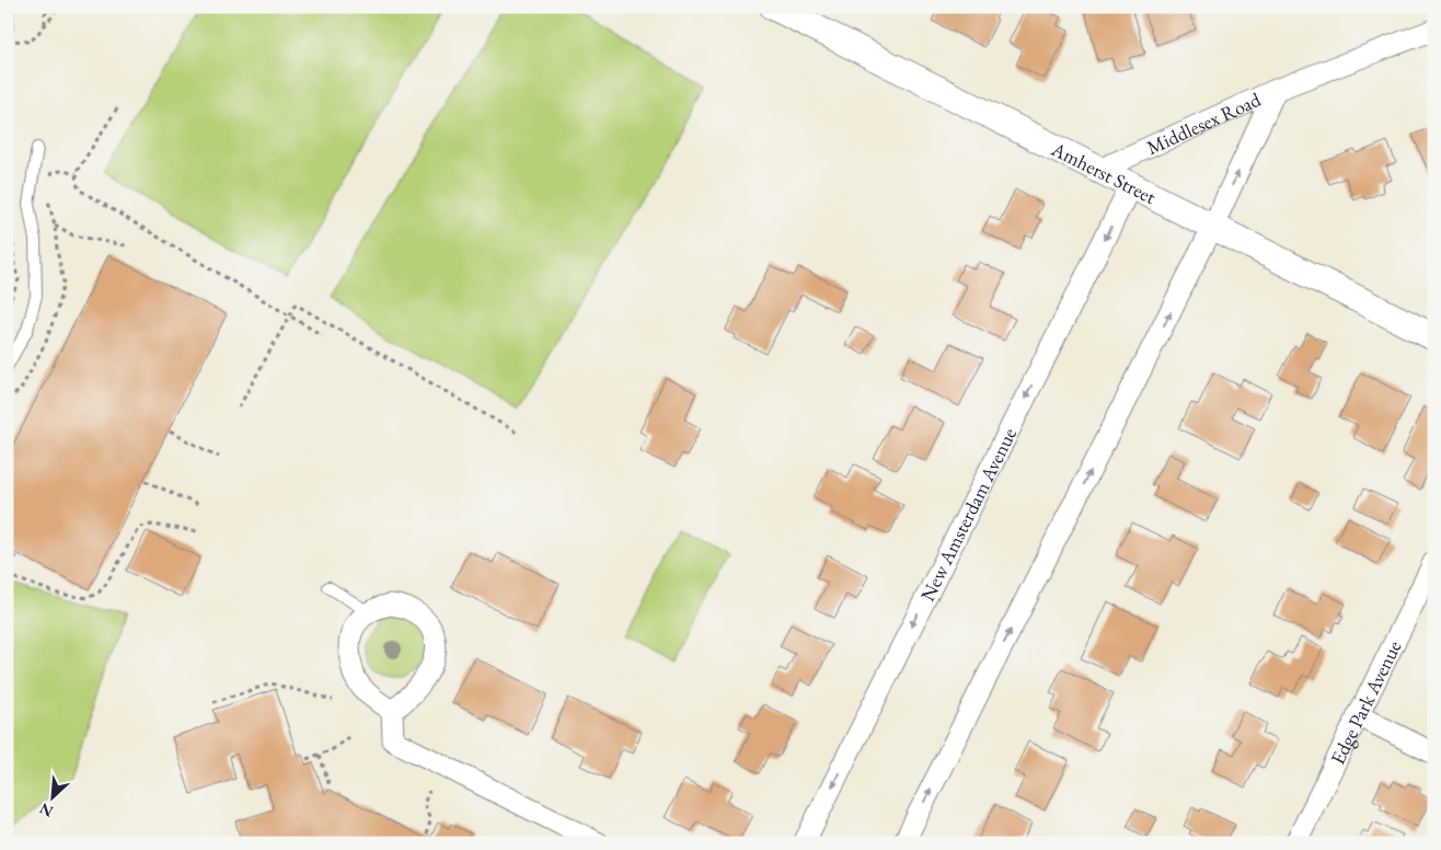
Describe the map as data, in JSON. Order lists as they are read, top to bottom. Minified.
{"streets":{"street":["Middlesex Road","Amherst Street","New Amsterdam Avenue","Edge Park Avenue"]},"crossings":[["Middlesex Road","Amherst Street"],["Amherst Street","New Amsterdam Avenue"]],"north":"bottom left"}
